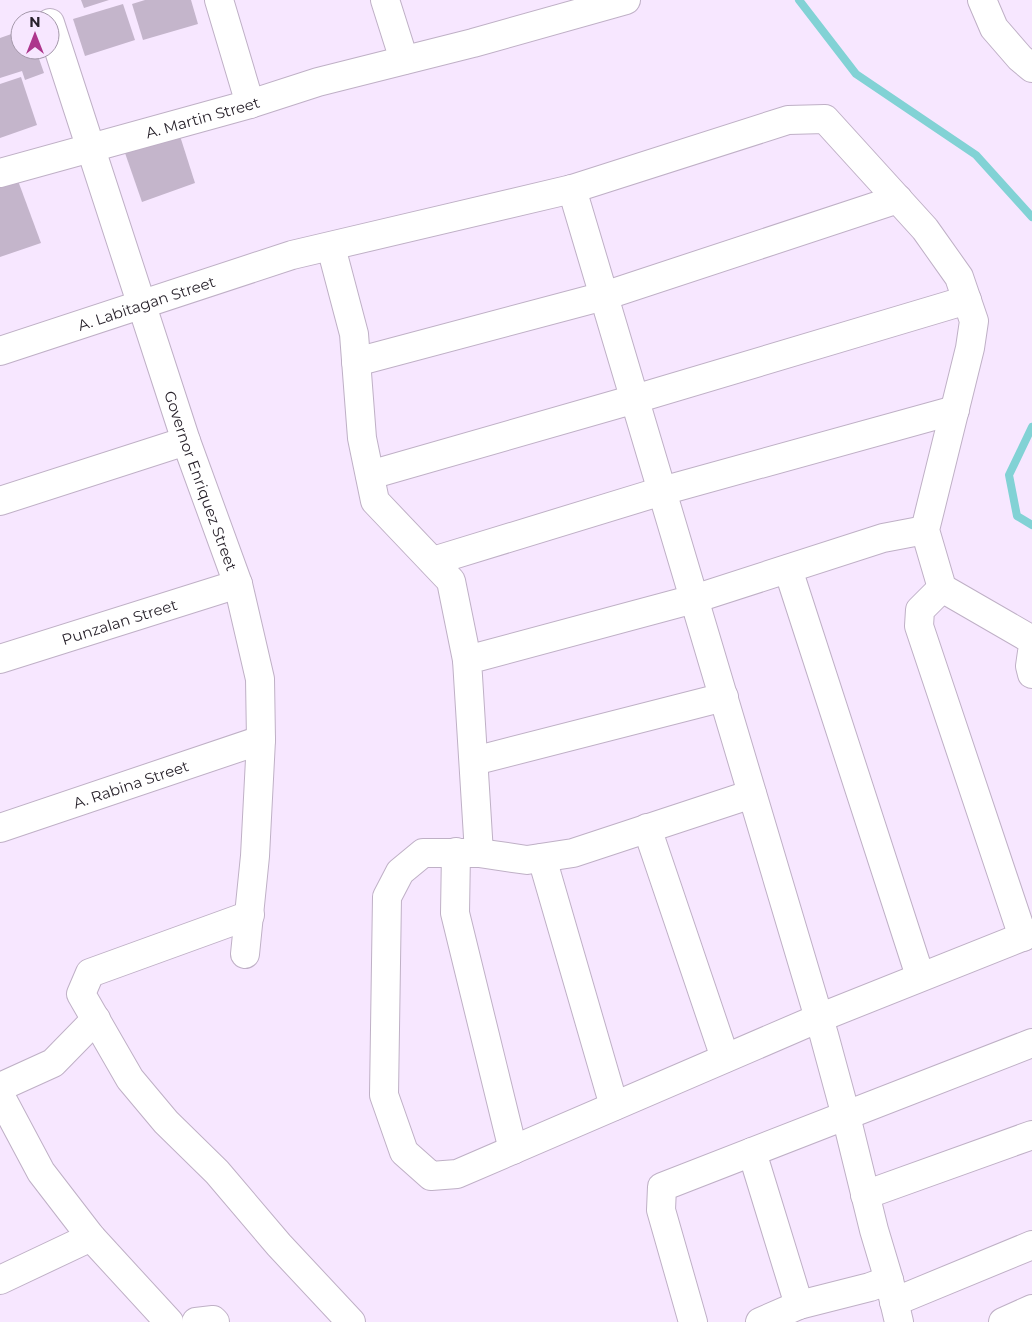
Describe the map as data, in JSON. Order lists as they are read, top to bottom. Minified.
{"streets":{"street":["A. Martin Street","A. Labitagan Street","Governor Enriquez Street","Punzalan Street","A. Rabina Street"]},"crossings":[["A. Martin Street","Governor Enriquez Street"],["A. Labitagan Street","Governor Enriquez Street"],["Governor Enriquez Street","Punzalan Street"],["Governor Enriquez Street","A. Rabina Street"]],"north":"top"}
